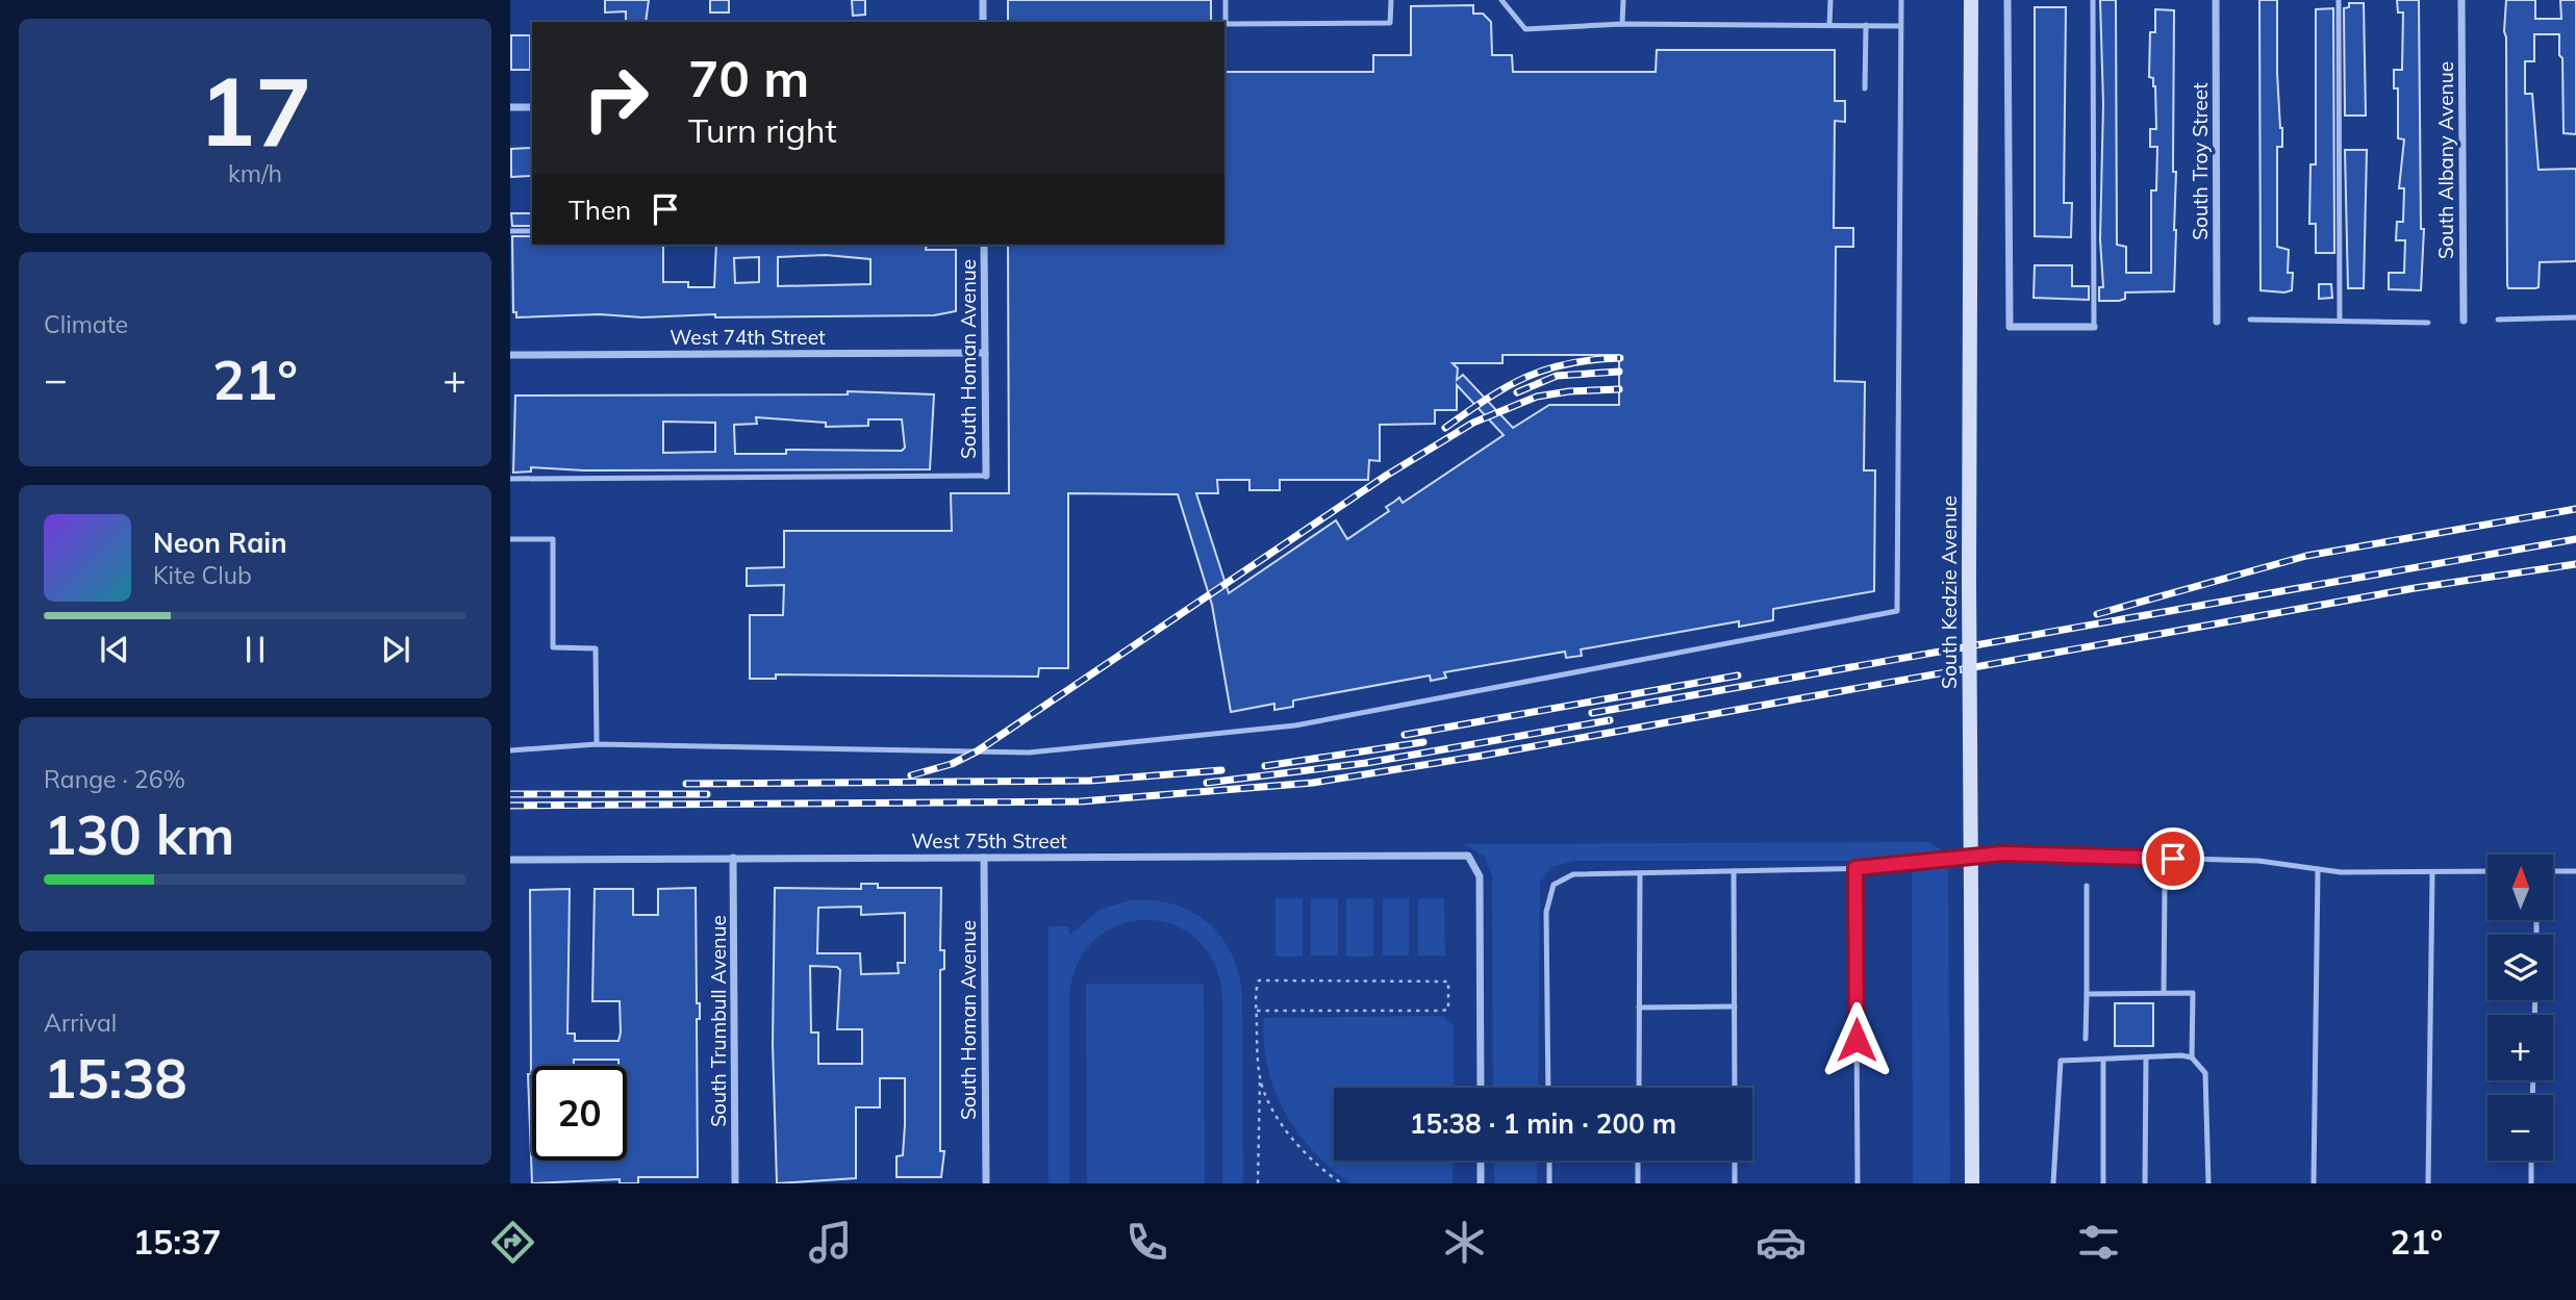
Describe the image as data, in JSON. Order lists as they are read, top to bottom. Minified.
{"streets":{"main road":["South Kedzie Avenue"],"street":["South Albany Avenue","South Troy Street","West 74th Street","South Homan Avenue","West 75th Street","South Trumbull Avenue"]},"crossings":[["West 74th Street","South Homan Avenue"],["South Homan Avenue","West 75th Street"],["West 75th Street","South Trumbull Avenue"]],"north":"top","page":{"tile":[["17","km/h"],"Climate",["Range · 26%","130 km"],["Arrival","15:38"]],"turn":["70 m","Turn right"],"then":"Then","heat":["−","21°","+"],"song":["Neon Rain","Kite Club"],"map_buttons":["+","−"],"limit":"20","trip":"15:38 · 1 min · 200 m","tabs":["15:37","21°"]}}
